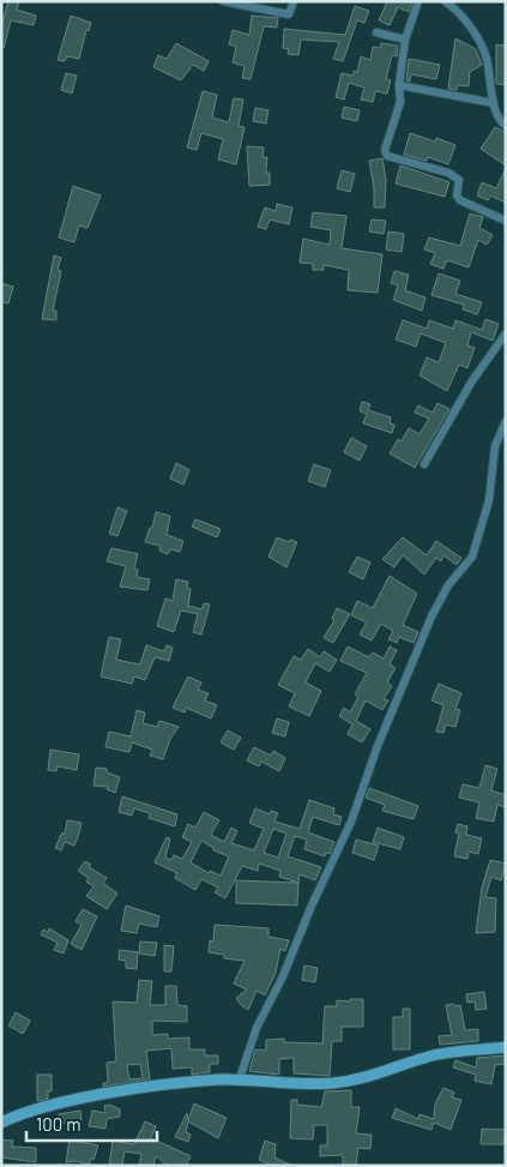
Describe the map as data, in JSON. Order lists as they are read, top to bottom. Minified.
{"scale_bar":"100 m"}
